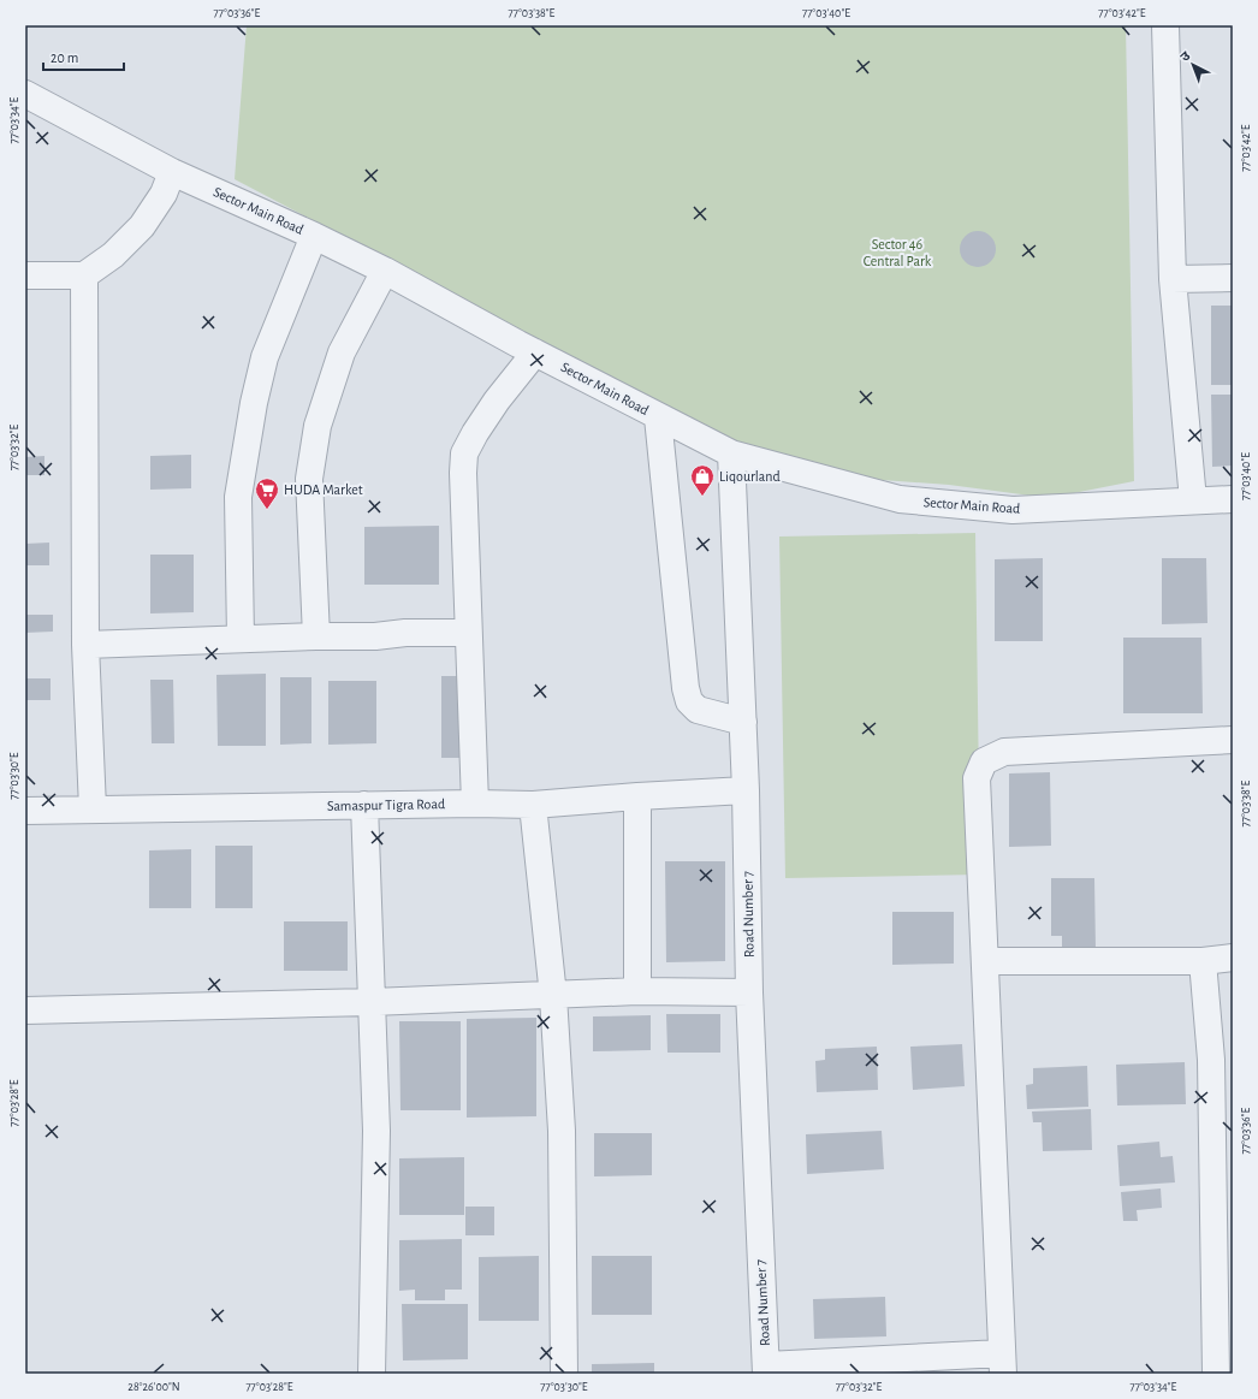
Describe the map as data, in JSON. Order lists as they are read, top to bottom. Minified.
{"streets":{"street":["Sector Main Road","Samaspur Tigra Road","Road Number 7"]},"crossings":[["Sector Main Road","Road Number 7"],["Samaspur Tigra Road","Road Number 7"]],"parks":["Sector 46 Central Park"],"places":{"shop":["Liqourland"],"supermarket":["HUDA Market"]},"scale_bar":"20 m","north":"top left","coordinates":["77°03'36\"E","77°03'38\"E","77°03'40\"E","77°03'42\"E","77°03'34\"E","77°03'32\"E","77°03'30\"E","77°03'28\"E","28°26'00\"N"]}
